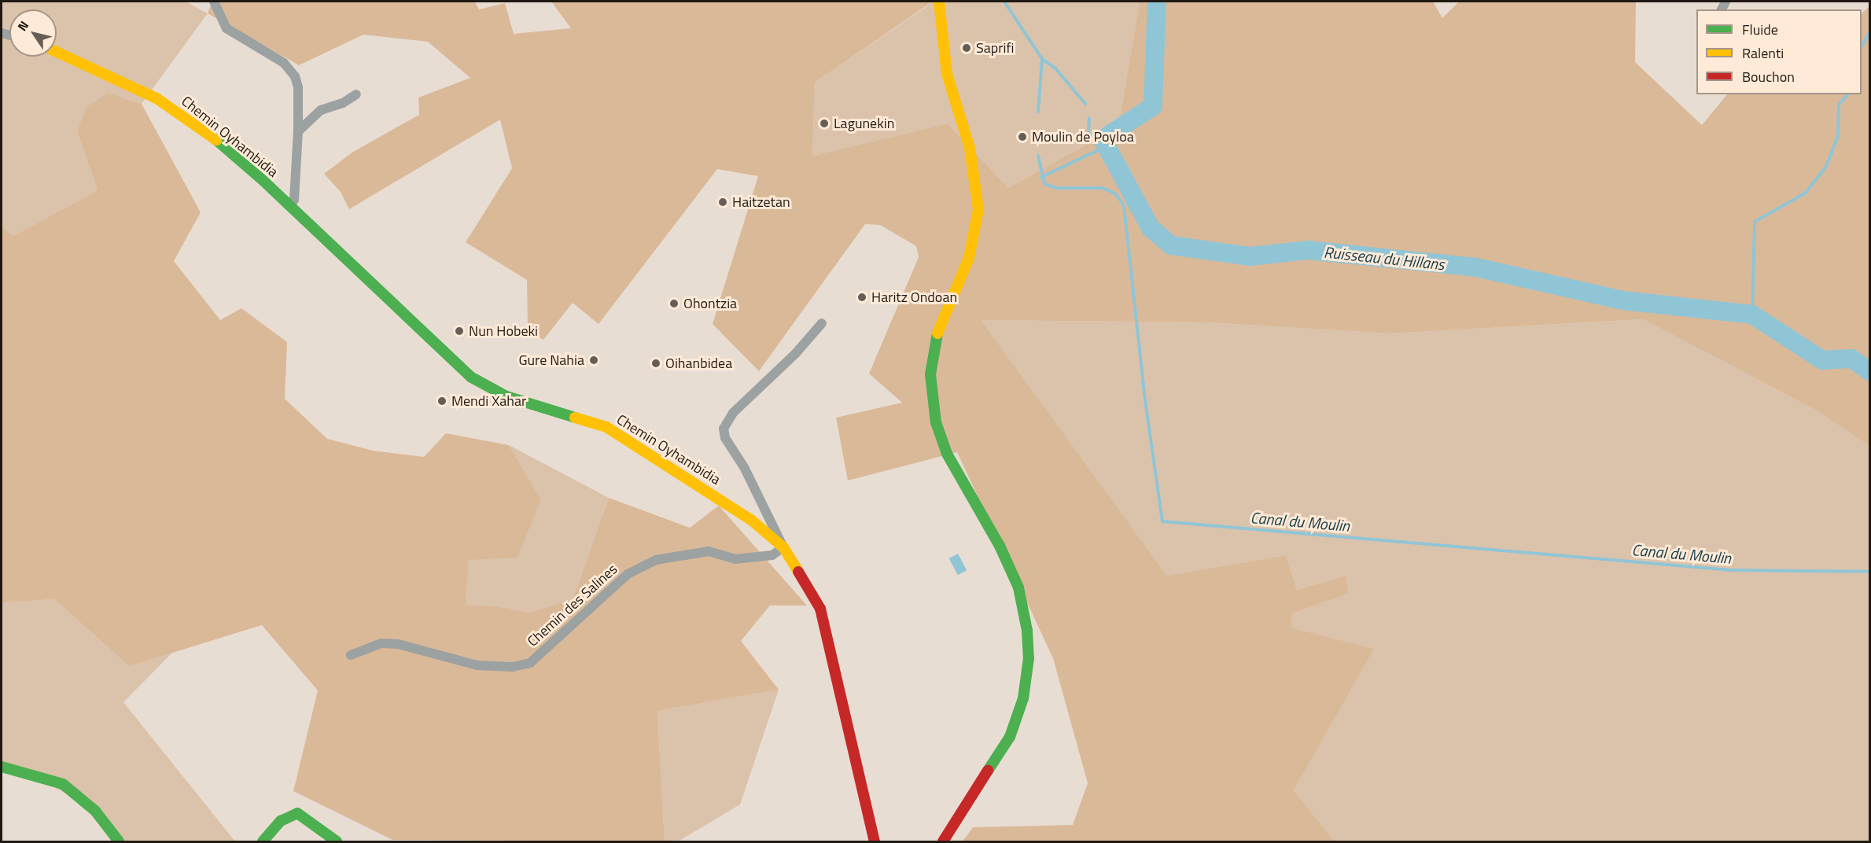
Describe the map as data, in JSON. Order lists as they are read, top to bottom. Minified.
{"streets":{"street":["Chemin Oyhambidia","Chemin des Salines"]},"crossings":[["Chemin Oyhambidia","Chemin des Salines"]],"water":["Ruisseau du Hillans","Canal du Moulin"],"places":["Saprifi","Lagunekin","Moulin de Poyloa","Haitzetan","Haritz Ondoan","Ohontzia","Nun Hobeki","Gure Nahia","Oihanbidea","Mendi Xahar"],"legend":["Fluide","Ralenti","Bouchon"],"north":"top left"}
